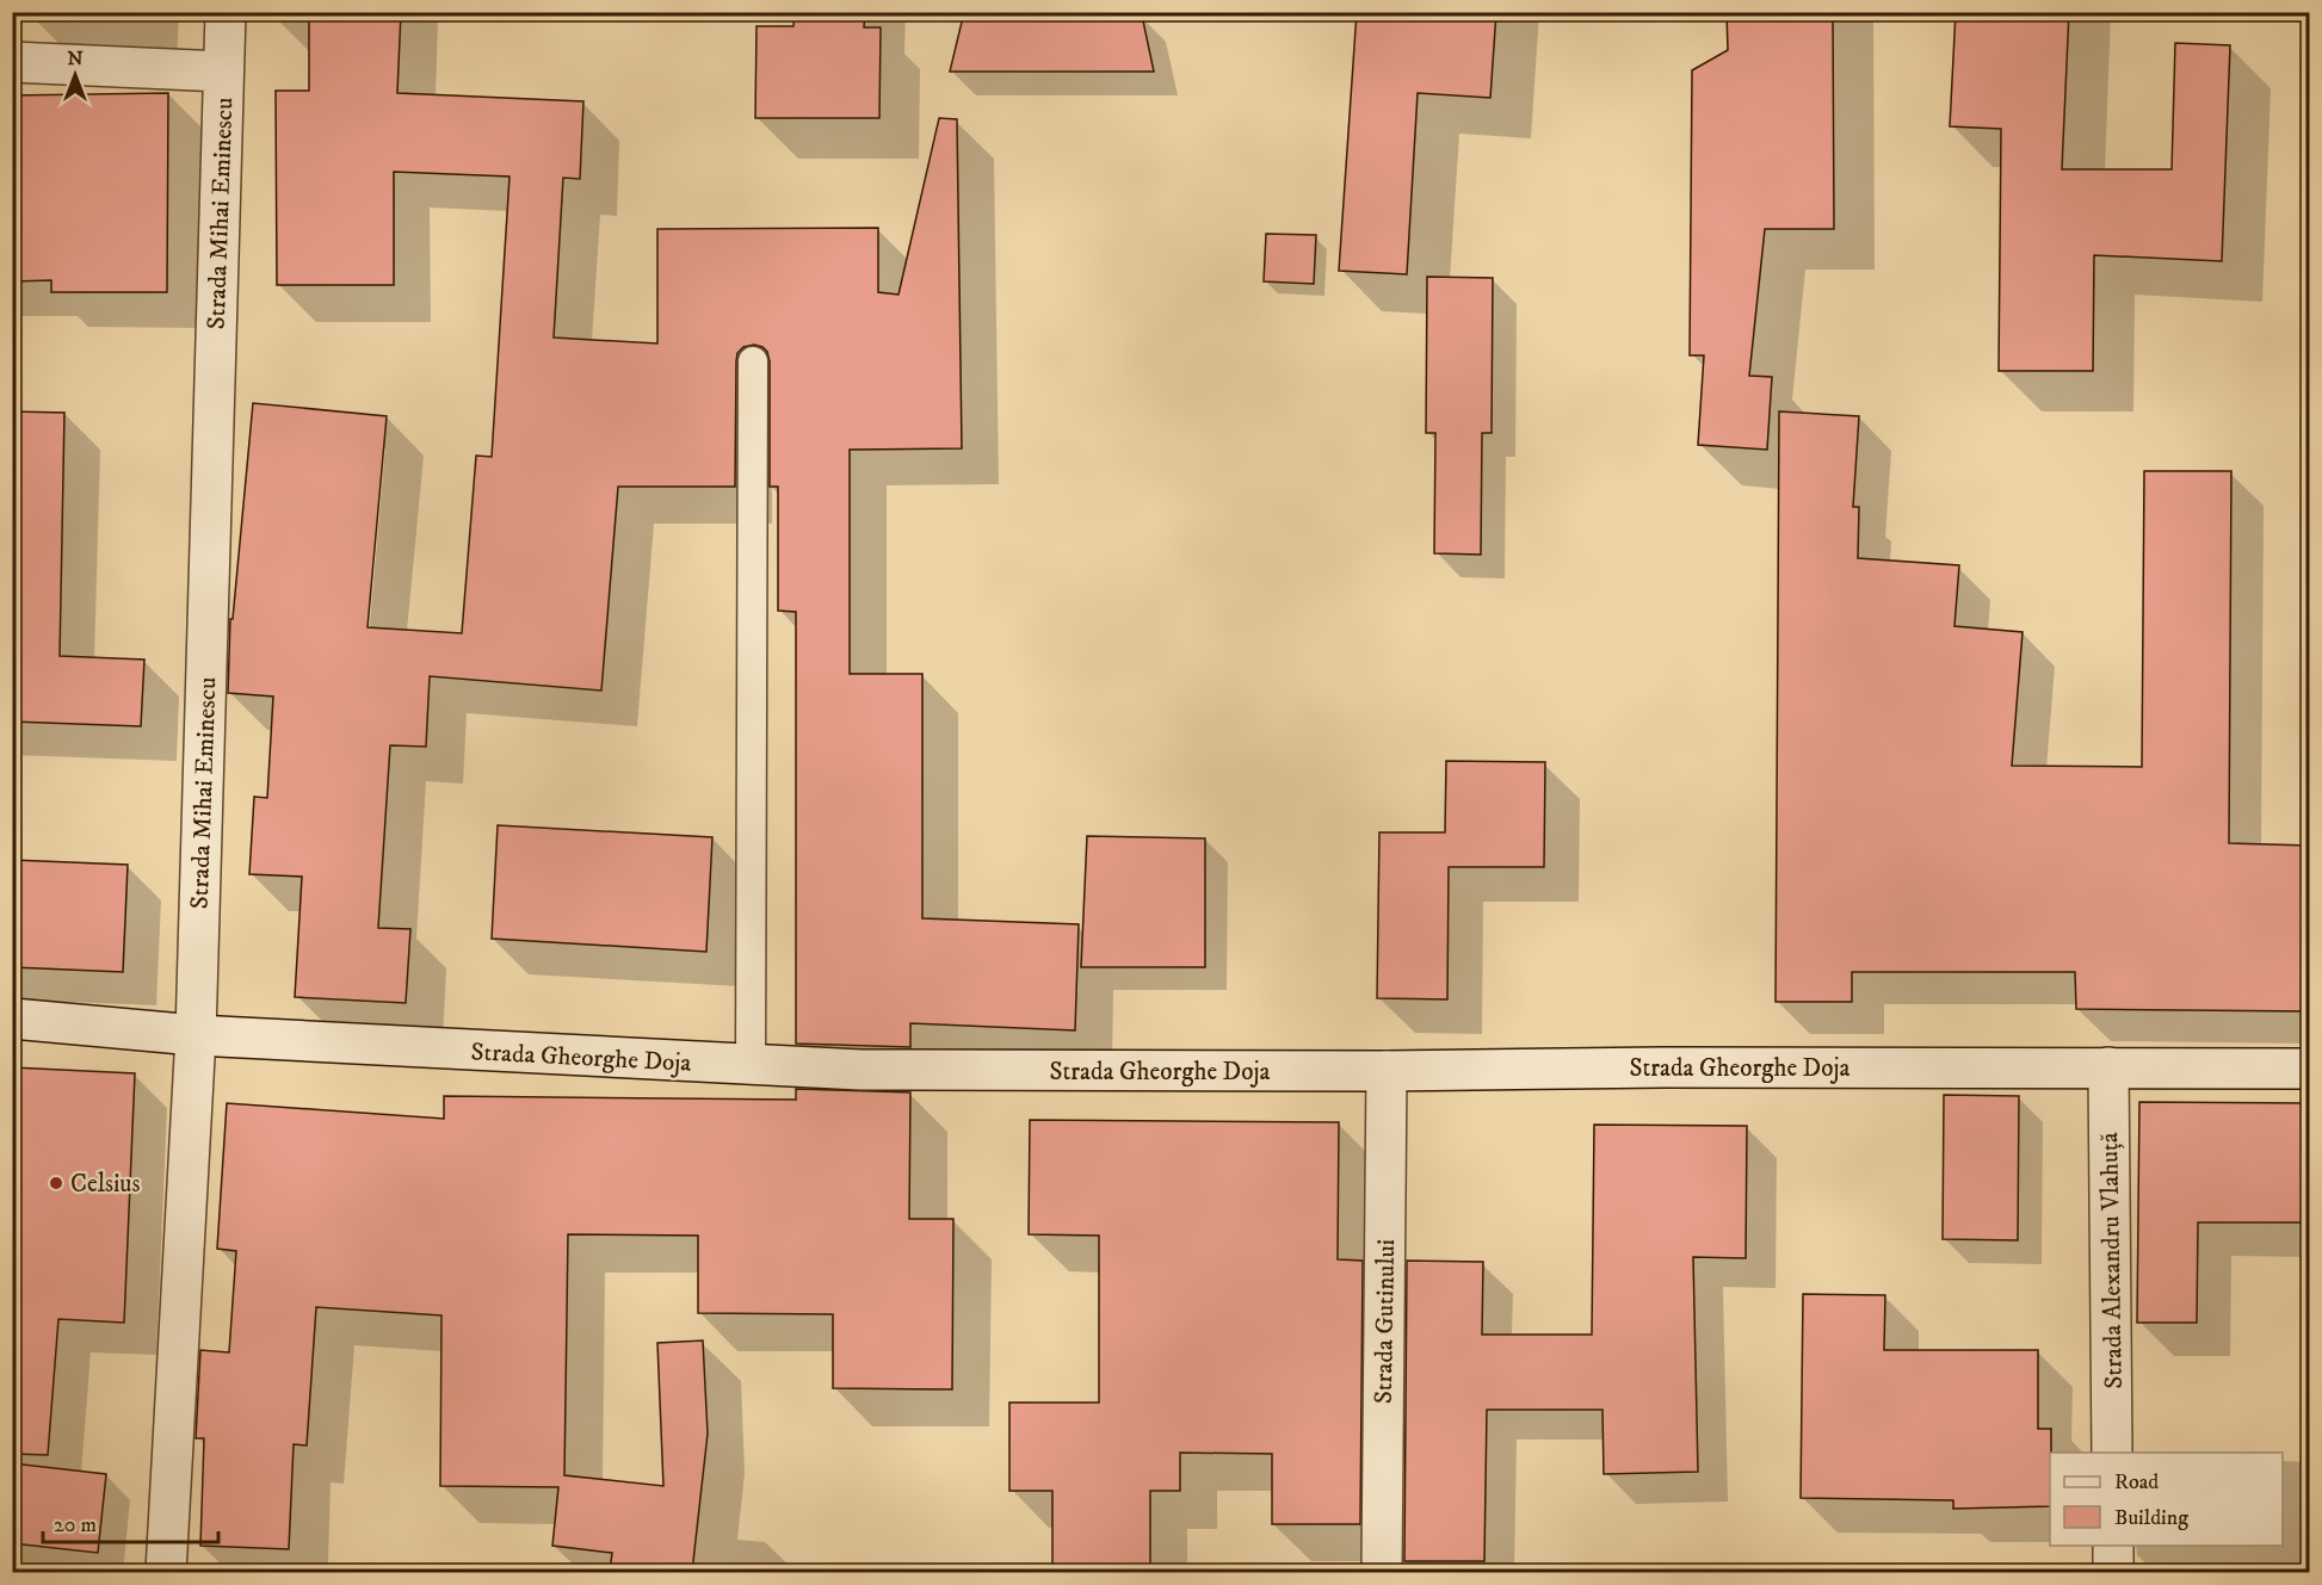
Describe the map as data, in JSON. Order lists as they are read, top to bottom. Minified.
{"streets":{"street":["Strada Mihai Eminescu","Strada Gheorghe Doja","Strada Alexandru Vlahuță","Strada Gutinului"]},"crossings":[["Strada Mihai Eminescu","Strada Gheorghe Doja"],["Strada Gheorghe Doja","Strada Alexandru Vlahuță"],["Strada Gheorghe Doja","Strada Gutinului"]],"places":["Celsius"],"legend":["Road","Building"],"scale_bar":"20 m","north":"top"}
